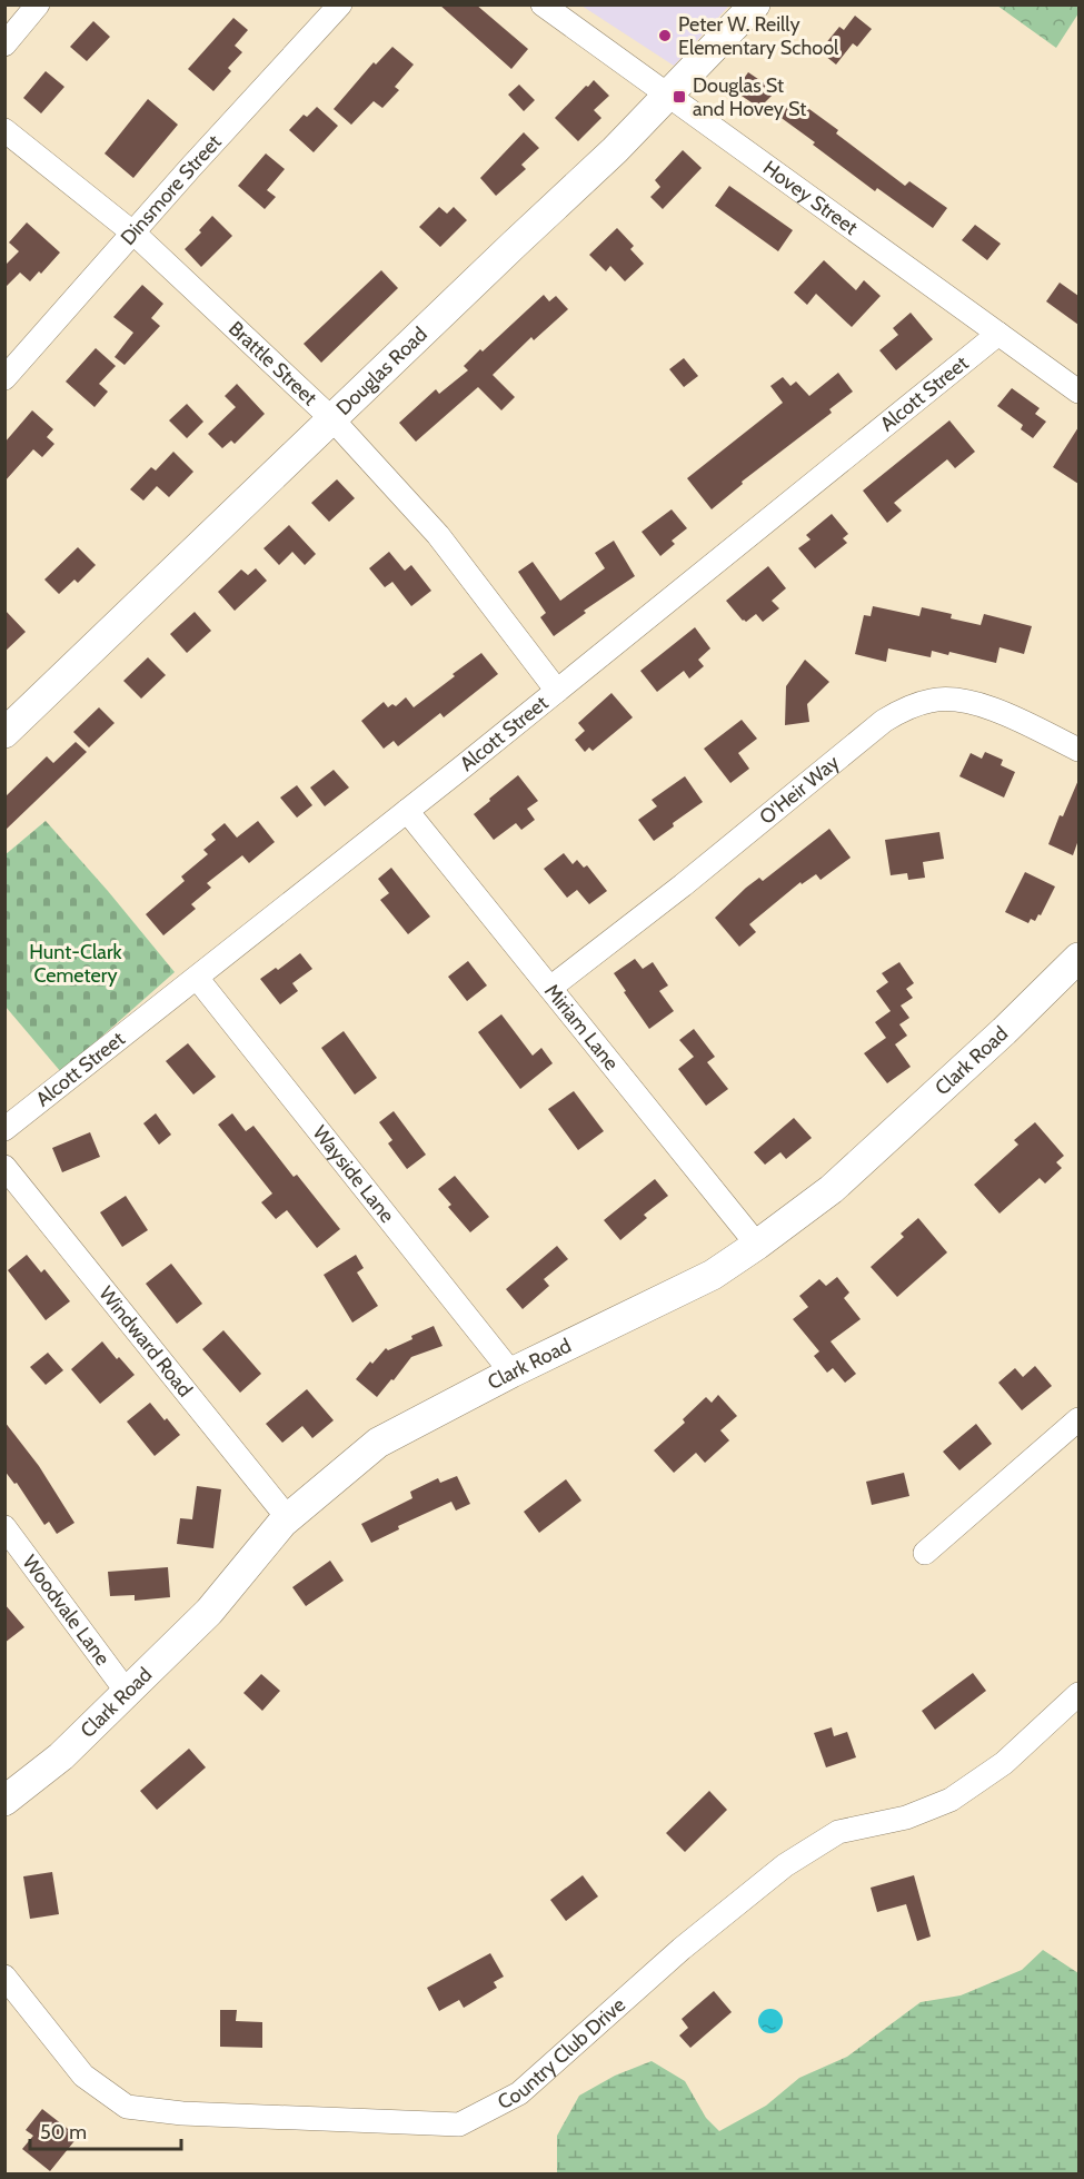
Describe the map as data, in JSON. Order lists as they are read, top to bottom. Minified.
{"streets":{"street":["Dinsmore Street","Hovey Street","Brattle Street","Douglas Road","Alcott Street","O'Heir Way","Miriam Lane","Clark Road","Wayside Lane","Windward Road","Woodvale Lane","Country Club Drive"]},"crossings":[["Dinsmore Street","Brattle Street"],["Hovey Street","Douglas Road"],["Hovey Street","Alcott Street"],["Brattle Street","Douglas Road"],["Brattle Street","Alcott Street"],["Alcott Street","Miriam Lane"],["Alcott Street","Wayside Lane"],["O'Heir Way","Miriam Lane"],["Miriam Lane","Clark Road"],["Clark Road","Wayside Lane"],["Clark Road","Windward Road"],["Clark Road","Woodvale Lane"]],"parks":["Hunt-Clark Cemetery"],"places":{"other":["Peter W. Reilly Elementary School"],"transit":["Douglas St and Hovey St"]},"scale_bar":"50 m"}
